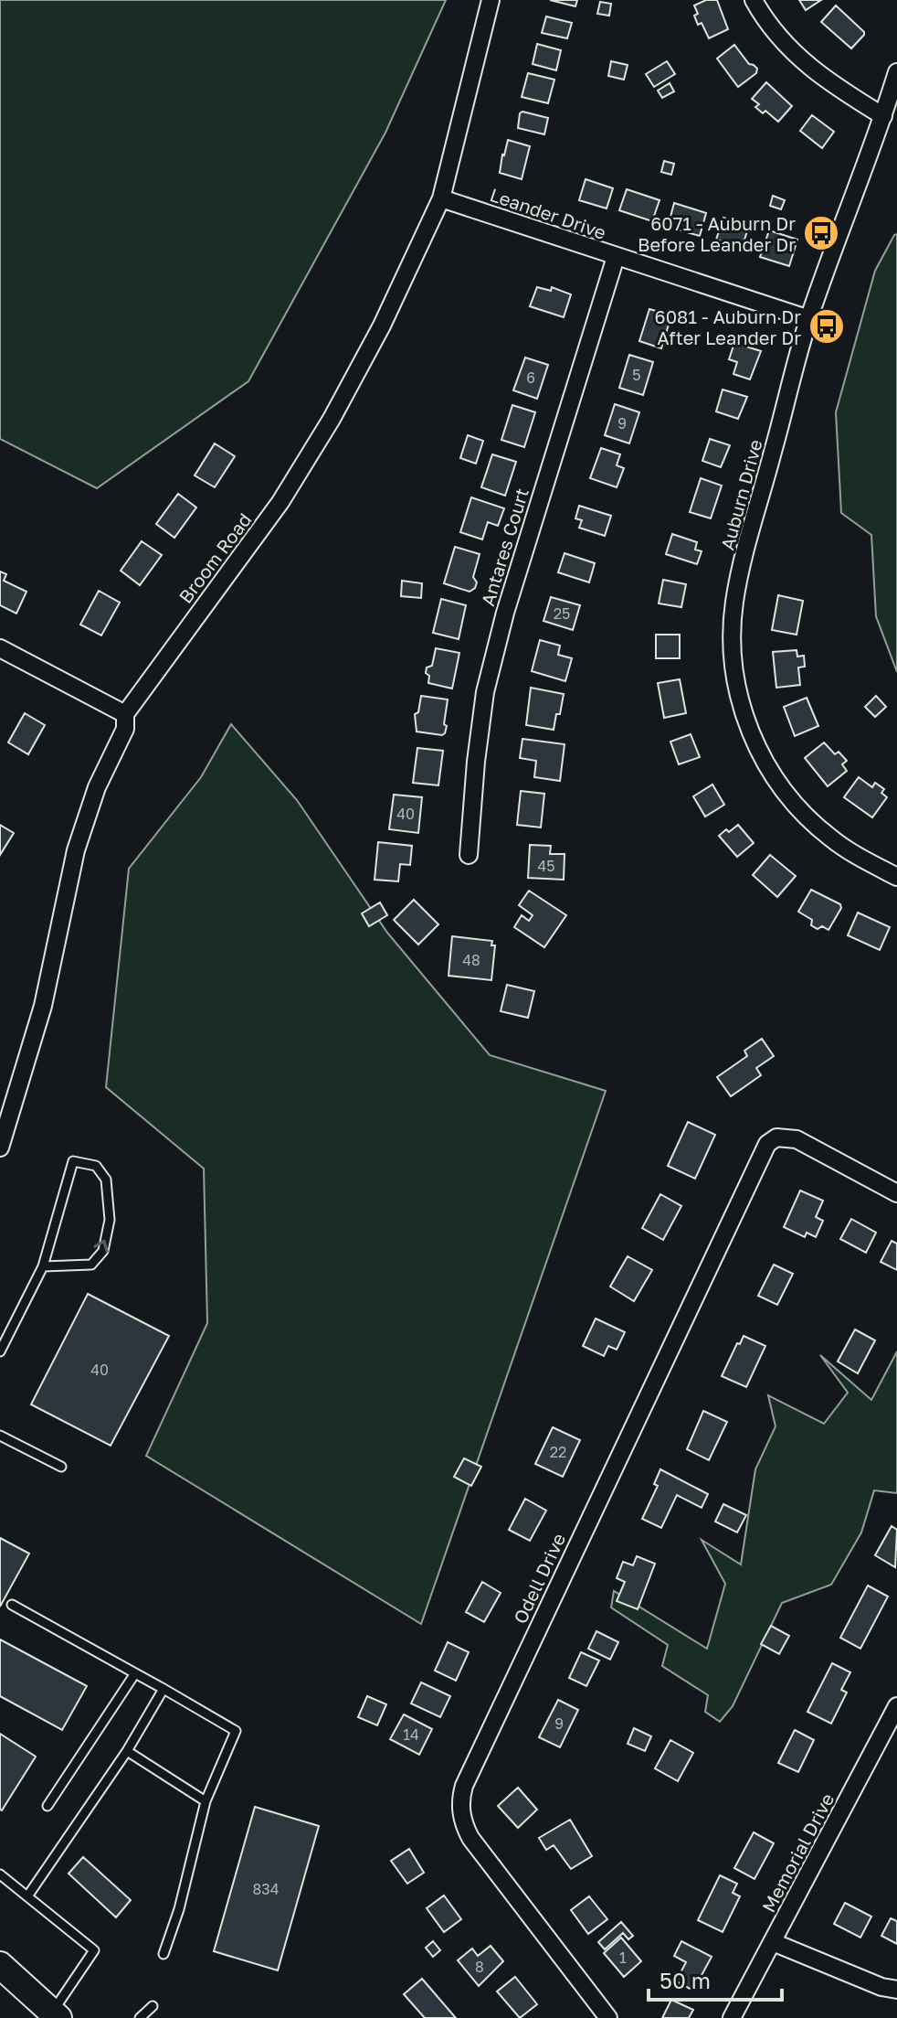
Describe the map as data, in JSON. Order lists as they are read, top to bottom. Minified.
{"streets":{"street":["Leander Drive","Auburn Drive","Antares Court","Broom Road","Odell Drive","Memorial Drive"]},"crossings":[["Leander Drive","Auburn Drive"],["Leander Drive","Antares Court"],["Leander Drive","Broom Road"]],"places":{"bus stop":["6071 - Auburn Dr Before Leander Dr","6081 - Auburn Dr After Leander Dr"]},"house_numbers":["5","6","9","25","40","45","48","40","22","9","14","834","1","8"],"scale_bar":"50 m"}
